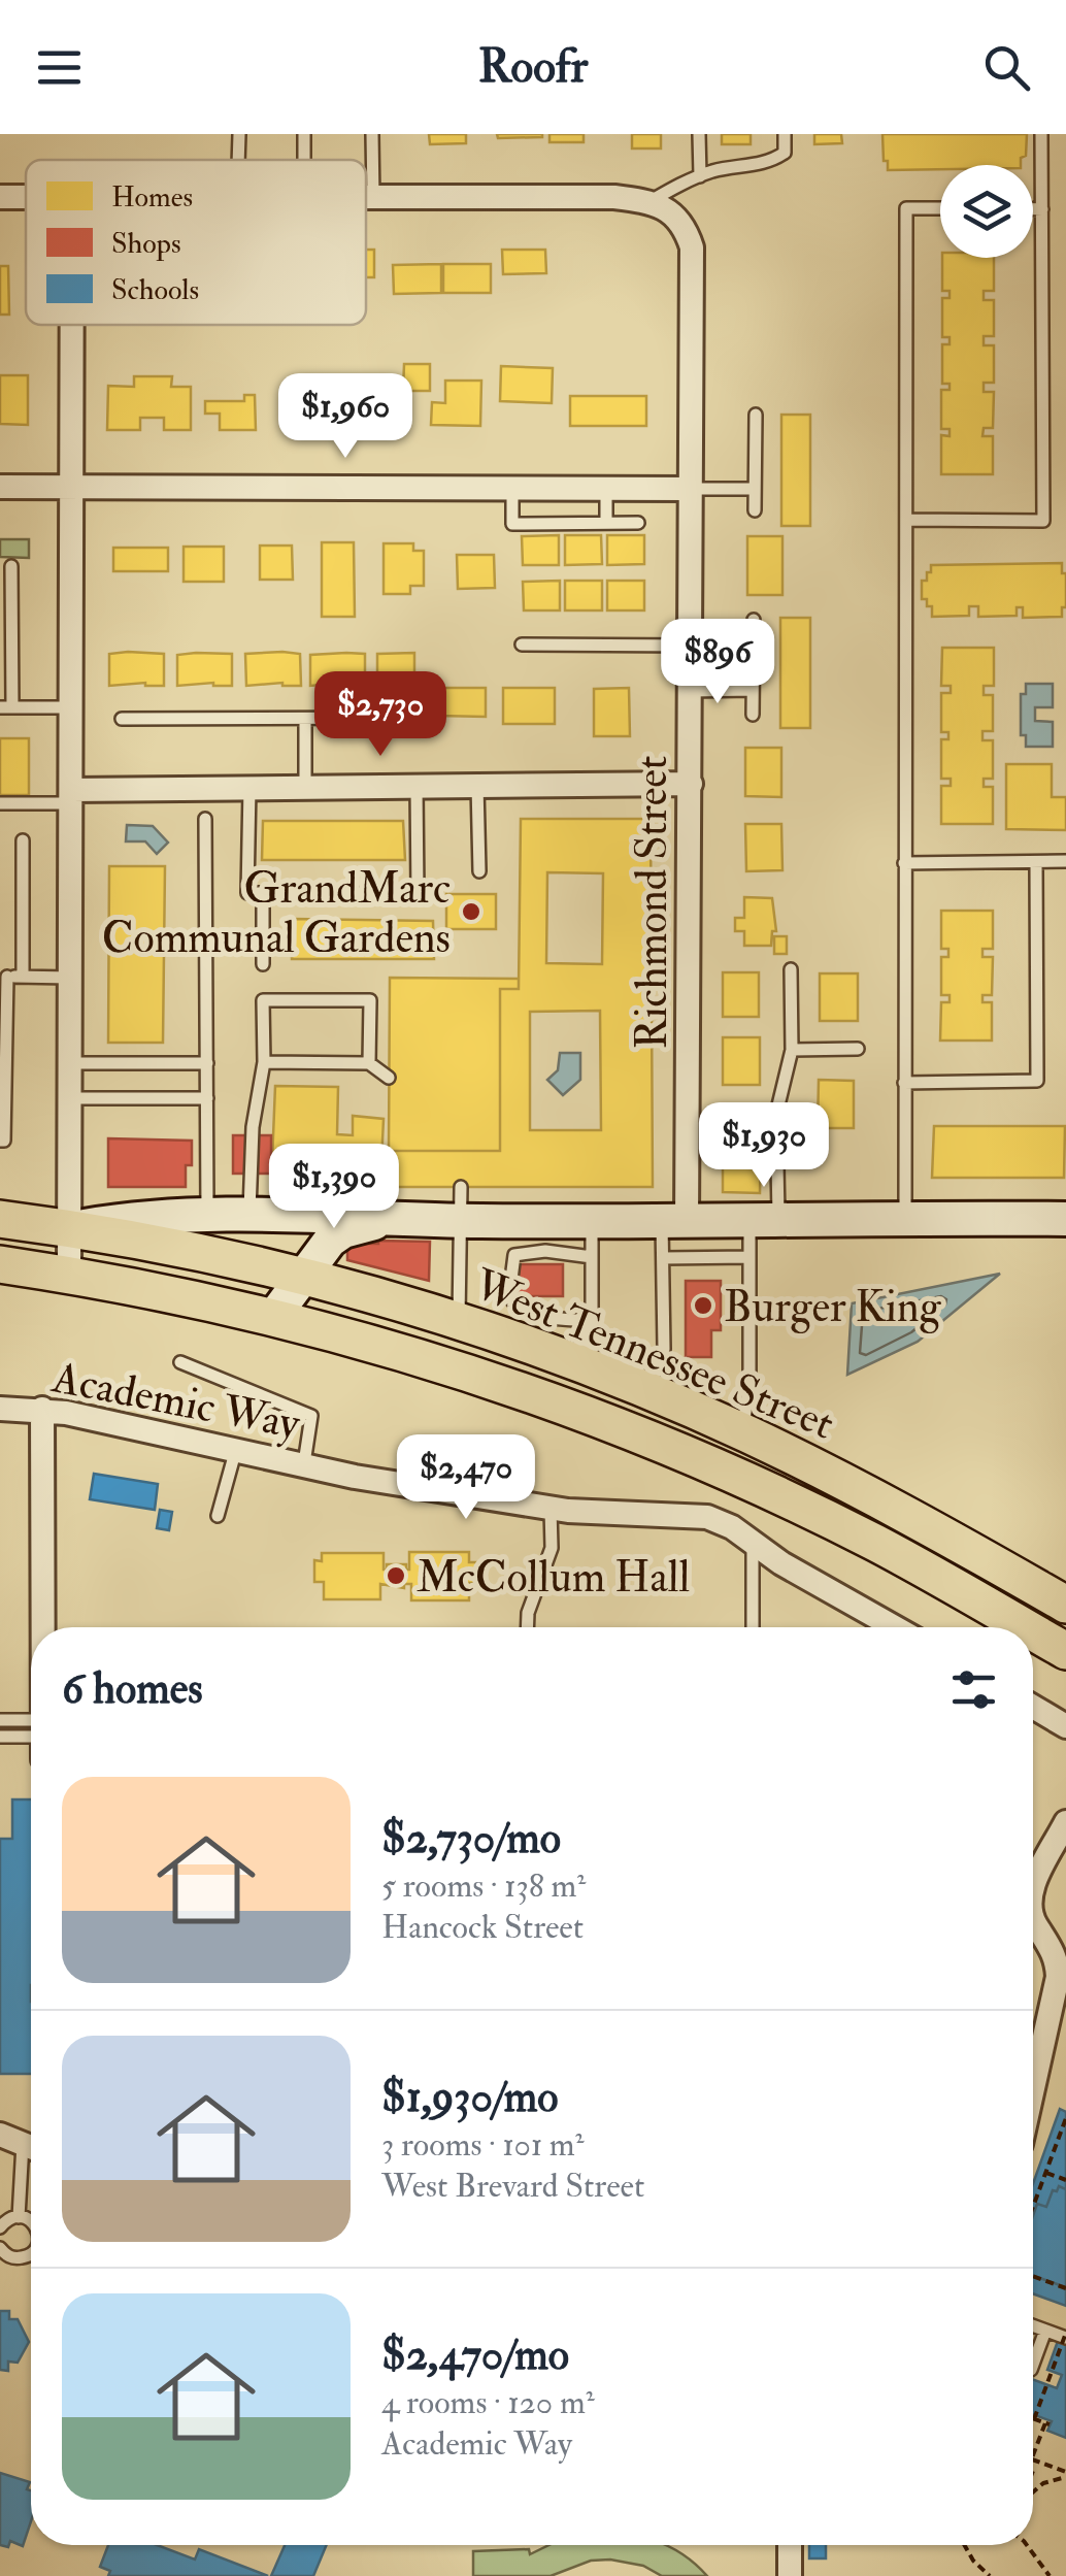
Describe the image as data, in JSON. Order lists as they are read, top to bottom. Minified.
{"streets":{"main road":["West Tennessee Street"],"street":["Richmond Street","Academic Way"]},"places":["GrandMarc Communal Gardens","Burger King","McCollum Hall"],"legend":["Homes","Shops","Schools"],"page":{"header":"Roofr","price":["$1,960","$896","$2,730","$1,930","$1,390","$2,470"],"heading":"6 homes","list":[{"name":"$2,730/mo","note":"5 rooms · 138 m² · Hancock Street"},{"name":"$1,930/mo","note":"3 rooms · 101 m² · West Brevard Street"},{"name":"$2,470/mo","note":"4 rooms · 120 m² · Academic Way"}]}}
